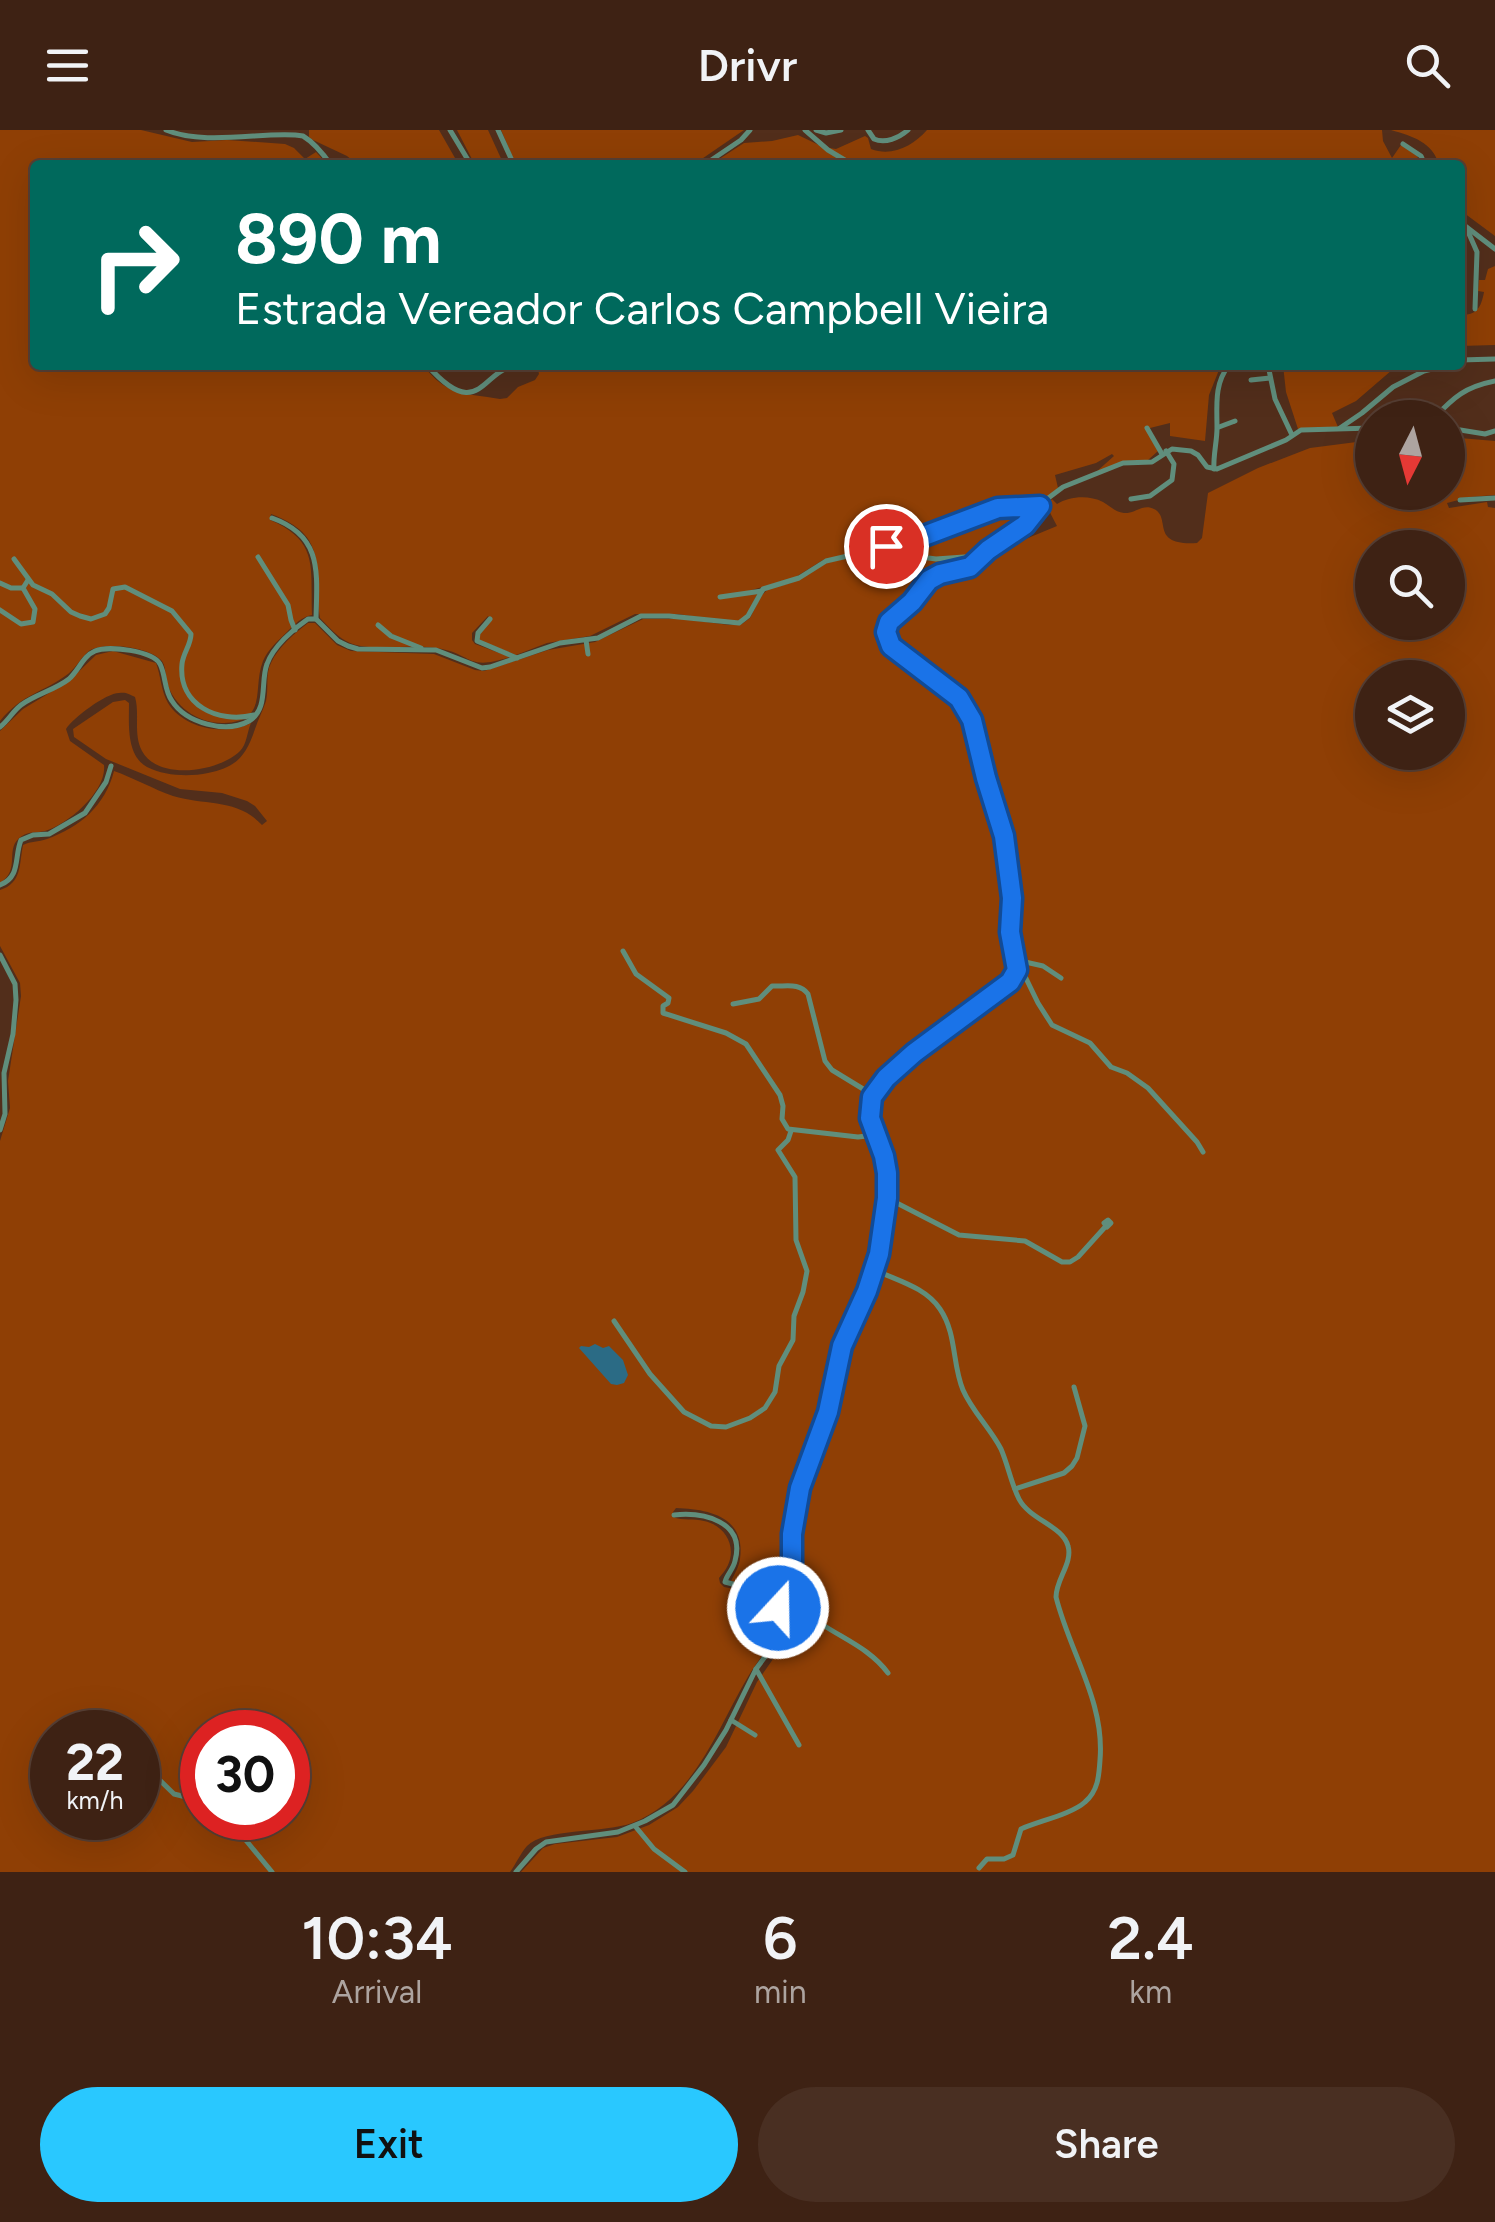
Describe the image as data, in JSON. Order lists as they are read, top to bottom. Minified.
{"north":"bottom","page":{"header":"Drivr","turn":["890 m","Estrada Vereador Carlos Campbell Vieira"],"speed":"22 km/h","limit":"30","eta":["10:34","Arrival","6","min","2.4","km"],"buttons":["Exit","Share"]}}
